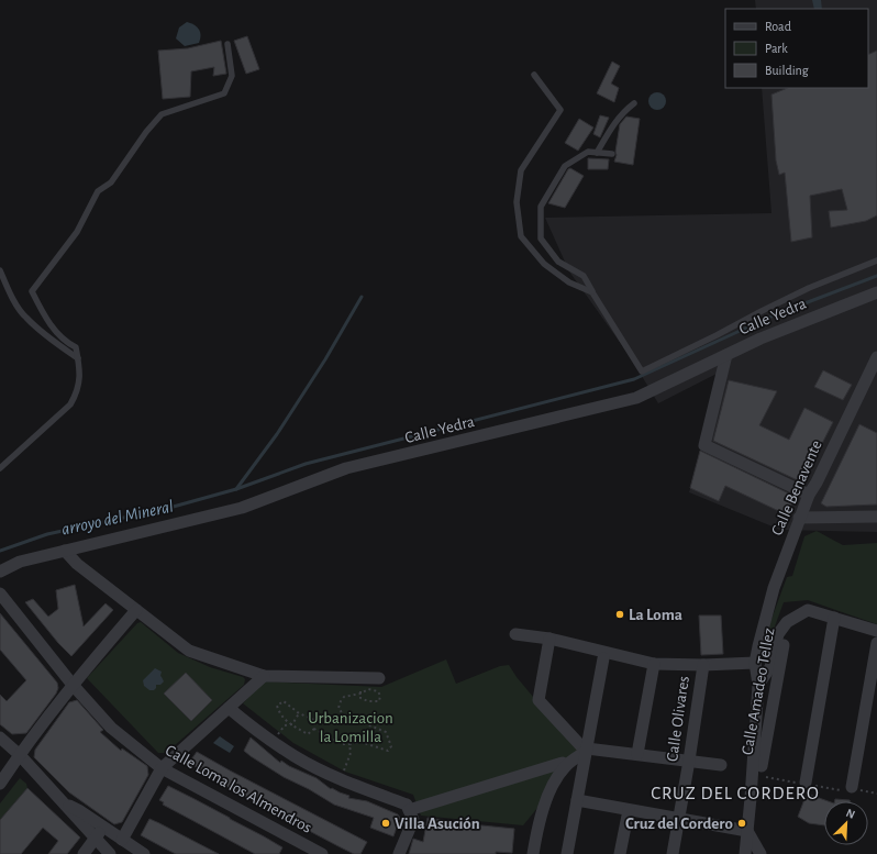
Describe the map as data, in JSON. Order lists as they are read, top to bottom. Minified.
{"streets":{"street":["Calle Yedra","Calle Benavente","Calle Amadeo Tellez","Calle Olivares","Calle Loma los Almendros"]},"crossings":[["Calle Benavente","Calle Amadeo Tellez"]],"districts":["CRUZ DEL CORDERO"],"water":["arroyo del Mineral"],"parks":["Urbanizacion la Lomilla"],"places":["La Loma","Villa Asución","Cruz del Cordero"],"legend":["Road","Park","Building"],"north":"top right"}
